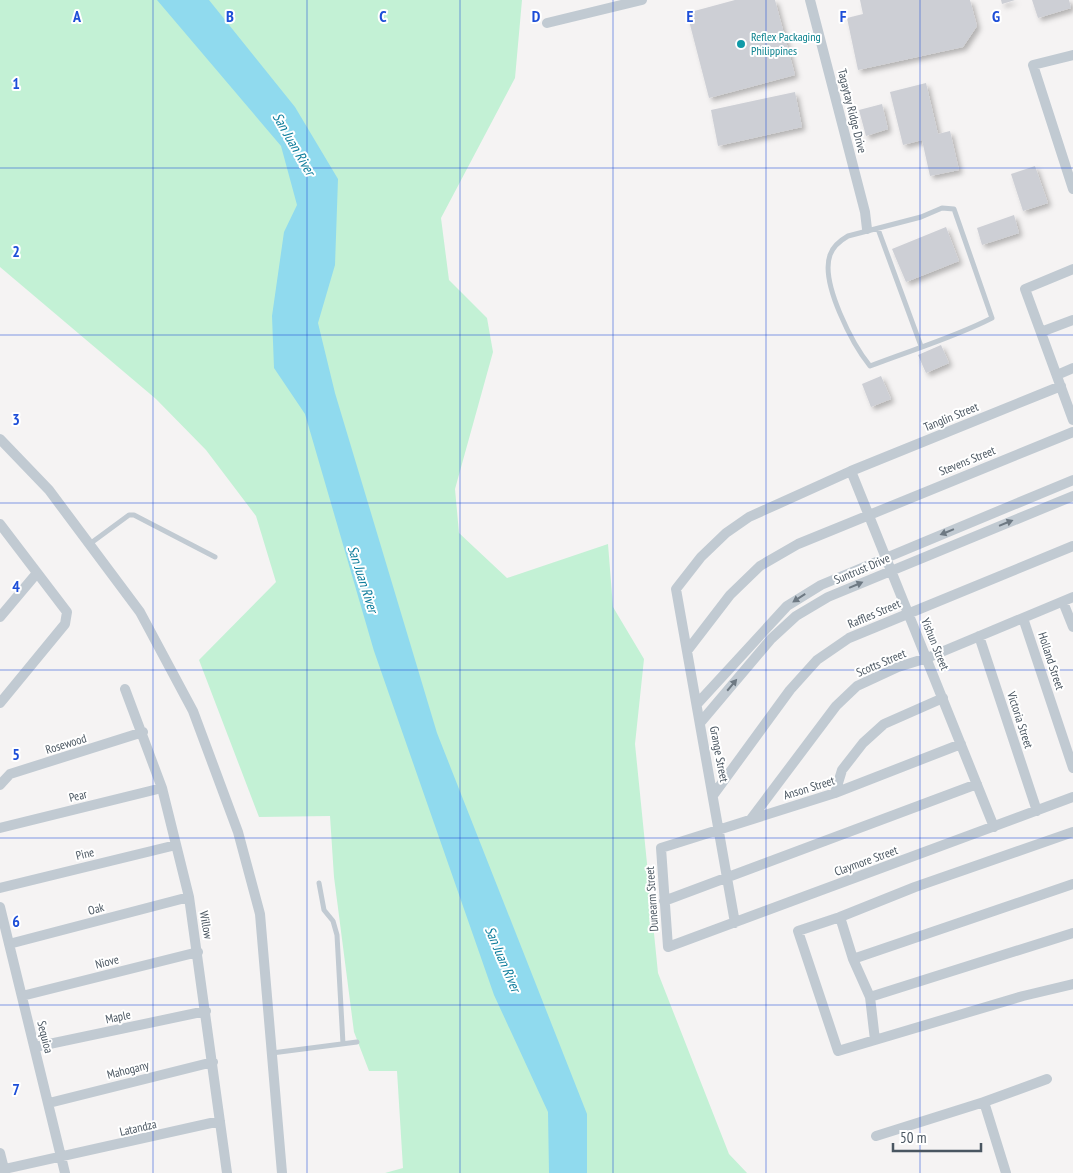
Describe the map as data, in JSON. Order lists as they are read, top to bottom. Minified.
{"streets":{"street":["Tagaytay Ridge Drive","Tanglin Street","Stevens Street","Suntrust Drive","Raffles Street","Yishun Street","Holland Street","Scotts Street","Victoria Street","Rosewood","Grange Street","Anson Street","Pear","Pine","Claymore Street","Dunearm Street","Oak","Willow","Niove","Maple","Sequioa","Mahogany","Latandza"]},"crossings":[["Tanglin Street","Yishun Street"],["Tanglin Street","Grange Street"],["Stevens Street","Yishun Street"],["Stevens Street","Grange Street"],["Suntrust Drive","Yishun Street"],["Suntrust Drive","Grange Street"],["Raffles Street","Yishun Street"],["Raffles Street","Grange Street"],["Yishun Street","Scotts Street"],["Yishun Street","Anson Street"],["Yishun Street","Claymore Street"],["Holland Street","Scotts Street"],["Scotts Street","Victoria Street"],["Scotts Street","Anson Street"],["Victoria Street","Claymore Street"],["Rosewood","Willow"],["Grange Street","Anson Street"],["Grange Street","Claymore Street"],["Anson Street","Dunearm Street"],["Pear","Willow"],["Pine","Willow"],["Claymore Street","Dunearm Street"],["Oak","Willow"],["Oak","Sequioa"],["Willow","Niove"],["Willow","Maple"],["Willow","Mahogany"],["Willow","Latandza"],["Niove","Sequioa"],["Maple","Sequioa"],["Sequioa","Mahogany"],["Sequioa","Latandza"]],"water":["San Juan River"],"places":["Reflex Packaging Philippines"],"scale_bar":"50 m","grid":{"columns":["A","B","C","D","E","F","G"],"rows":["1","2","3","4","5","6","7"]}}
